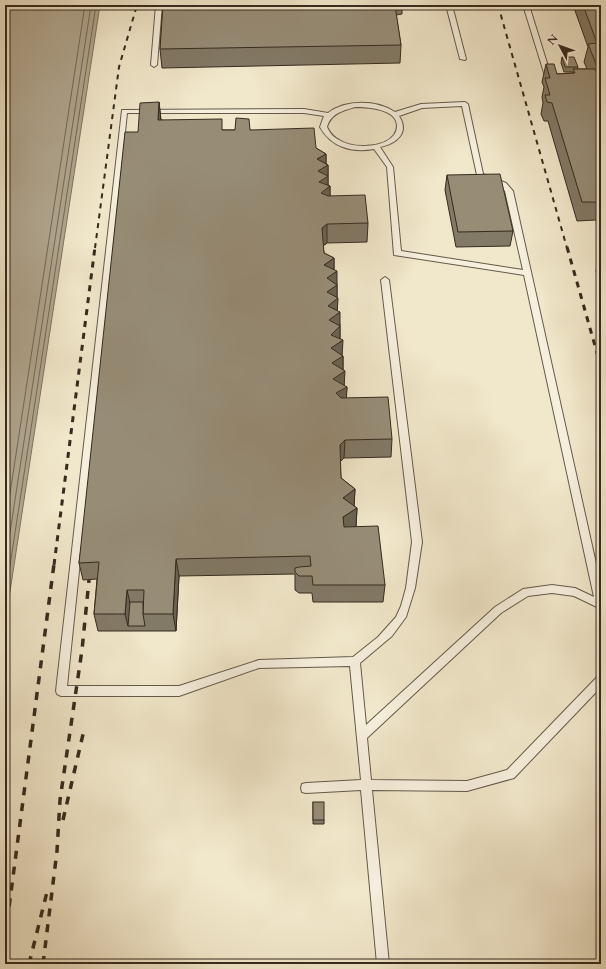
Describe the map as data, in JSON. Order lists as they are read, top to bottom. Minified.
{"north":"top left"}
